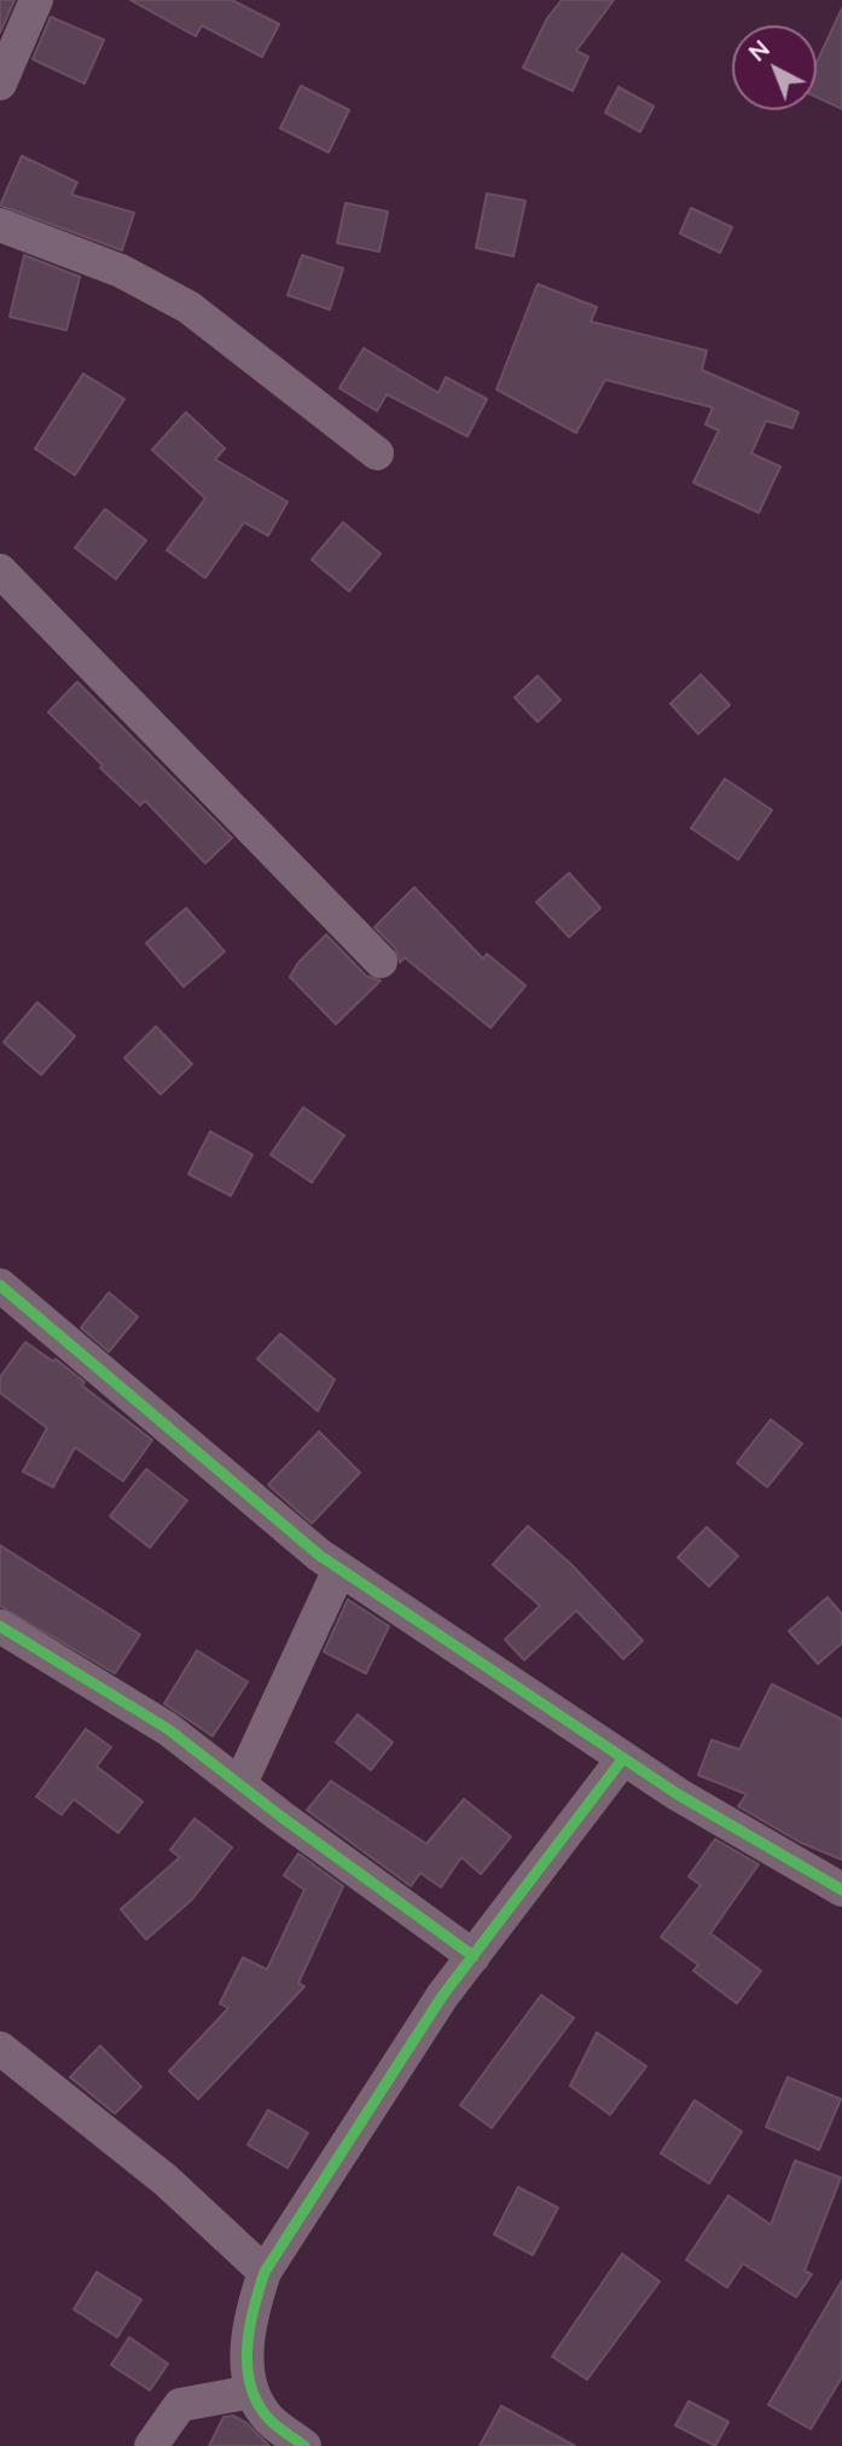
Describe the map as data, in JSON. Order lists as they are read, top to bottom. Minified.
{"north":"top left"}
